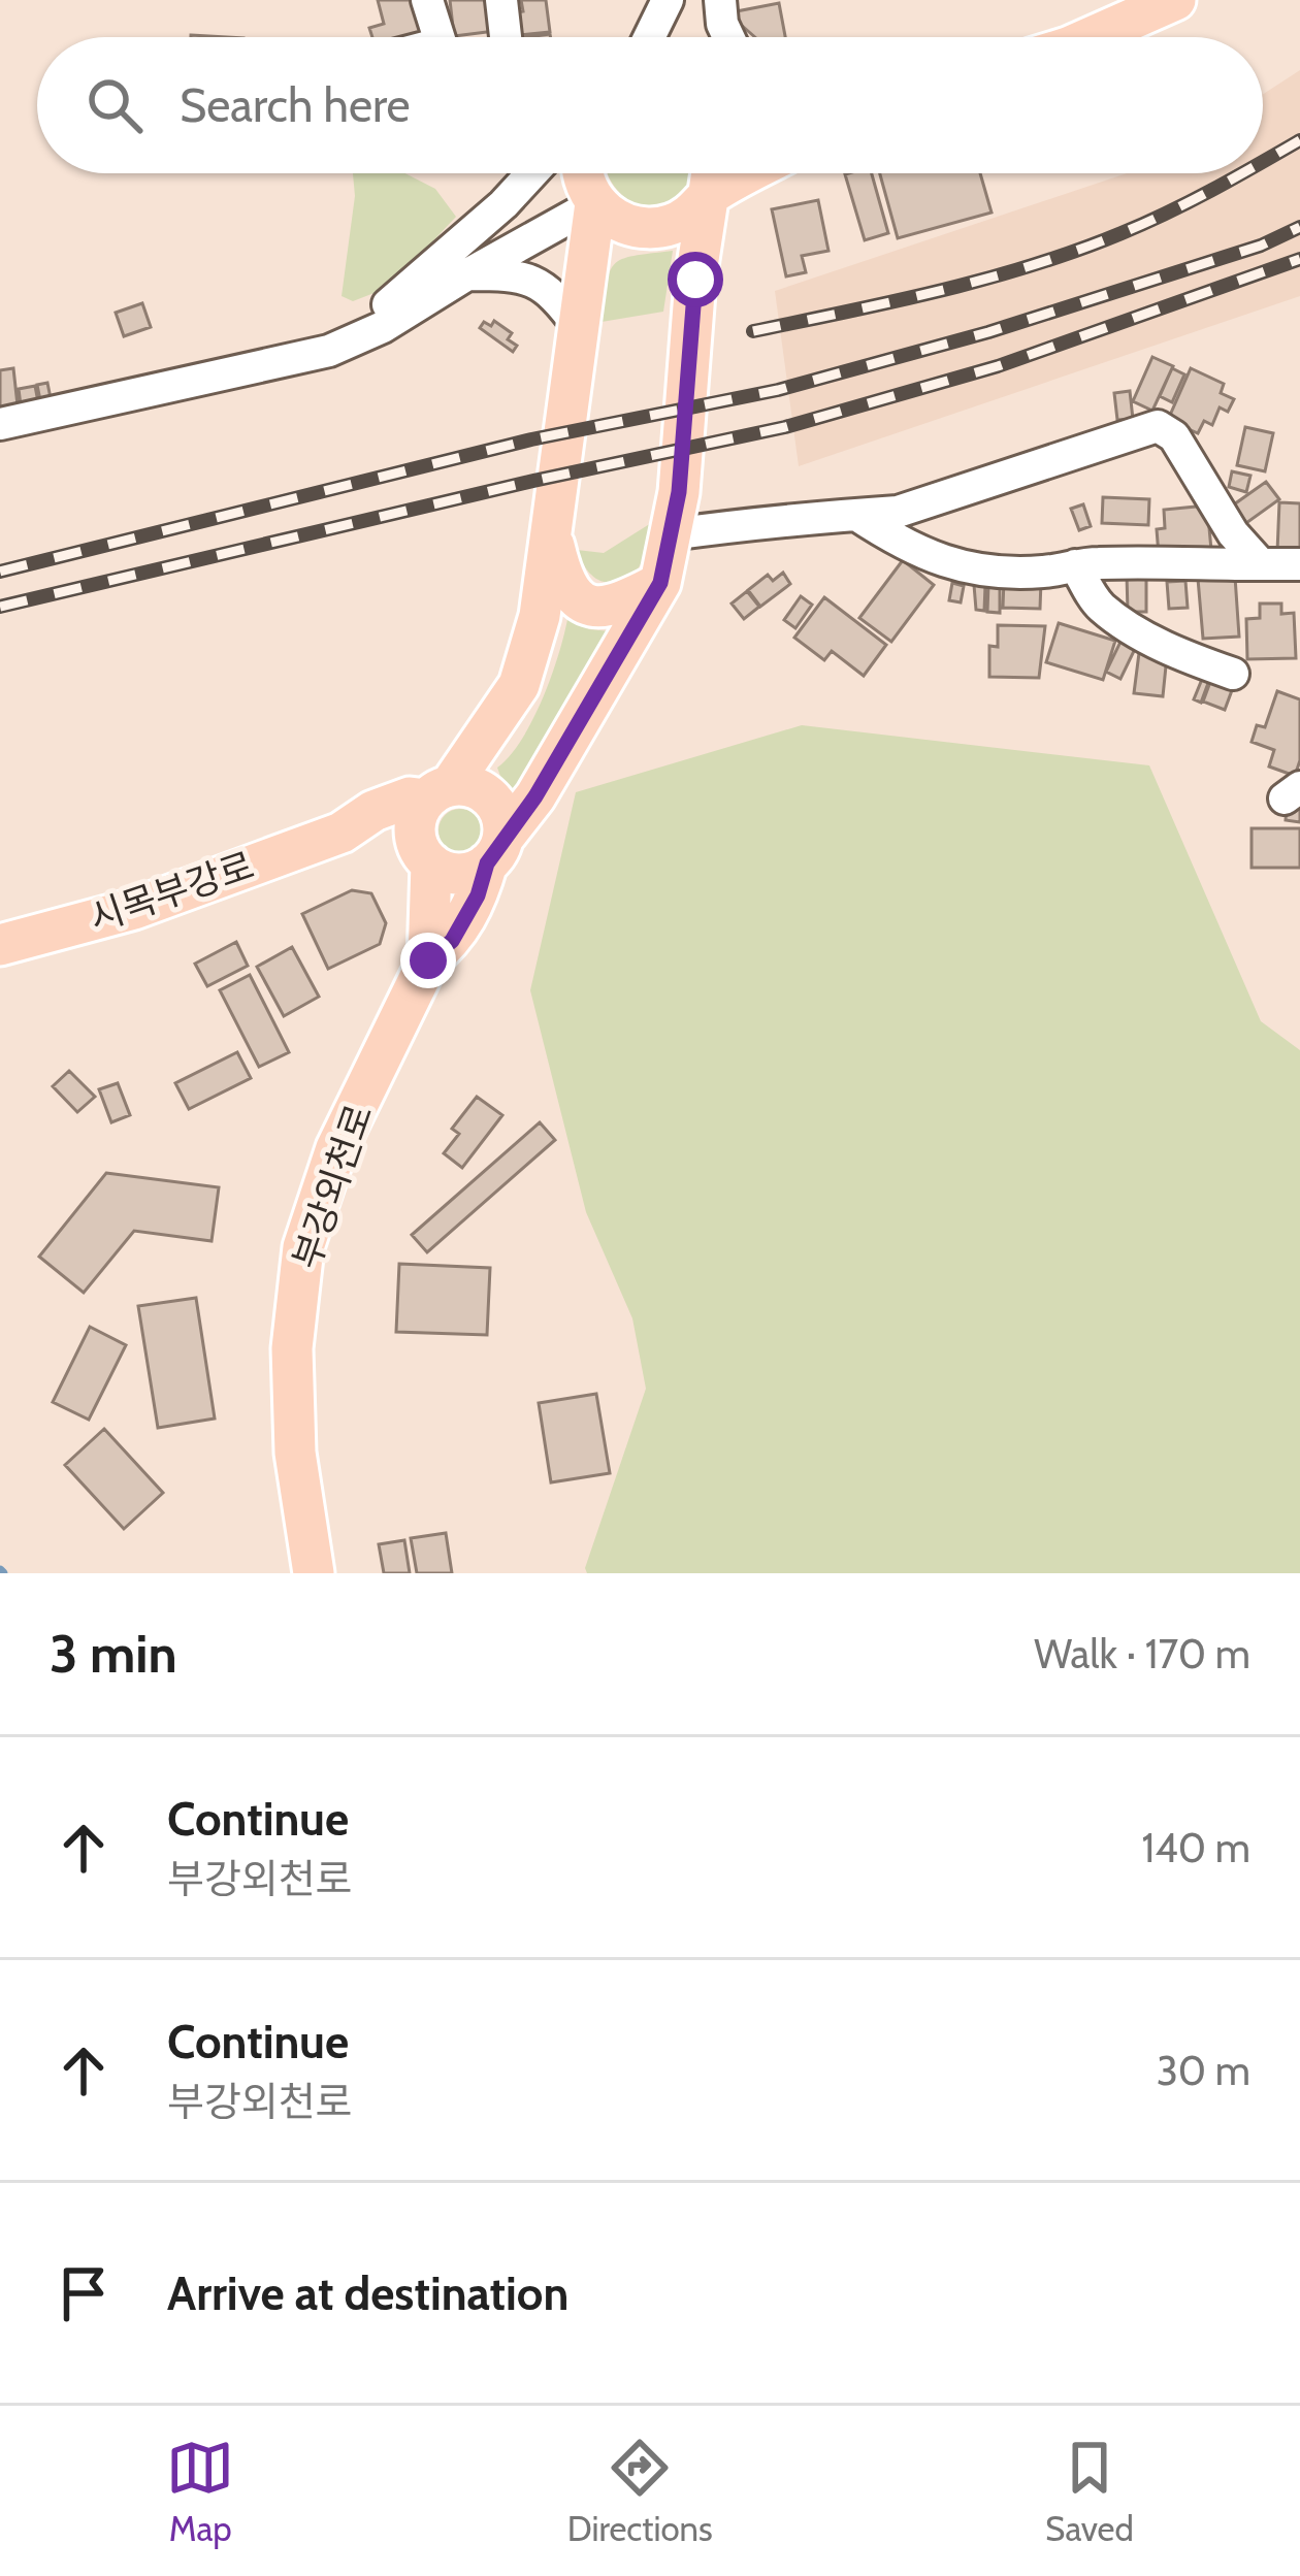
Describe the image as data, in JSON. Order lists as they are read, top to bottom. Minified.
{"streets":{"main road":["시목부강로","부강외천로"]},"crossings":[["시목부강로","부강외천로"]],"page":{"search":"Search here","heading":["3 min","Walk · 170 m"],"list":[["Continue","부강외천로","140 m"],["Continue","부강외천로","30 m"],"Arrive at destination"],"nav":["Map","Directions","Saved"]}}
